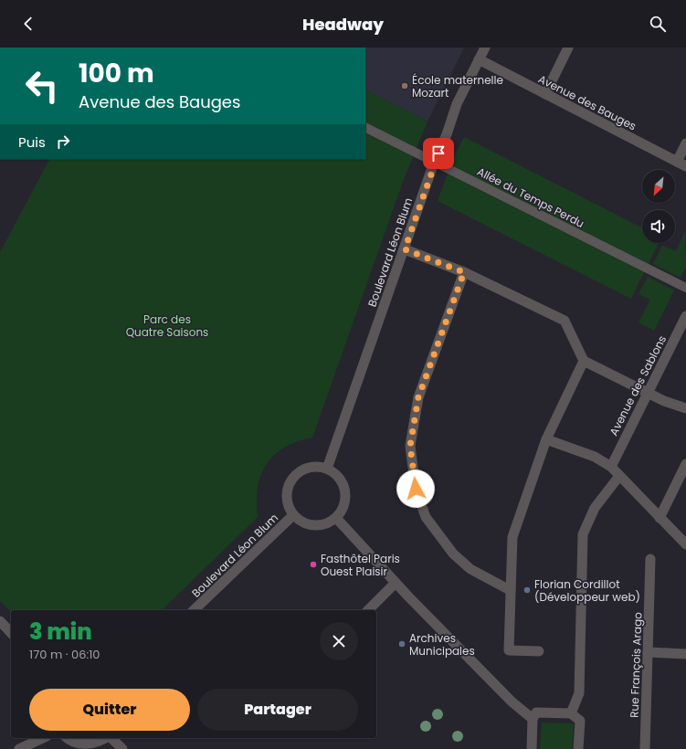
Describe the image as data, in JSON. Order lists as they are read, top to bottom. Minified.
{"streets":{"street":["Avenue des Bauges","Allée du Temps Perdu","Boulevard Léon Blum","Avenue des Sablons","Rue François Arago"]},"crossings":[["Avenue des Bauges","Boulevard Léon Blum"],["Allée du Temps Perdu","Boulevard Léon Blum"]],"parks":["Parc des Quatre Saisons"],"places":["École maternelle Mozart","Fasthôtel Paris Ouest Plaisir","Florian Cordillot (Développeur web)","Archives Municipales"],"north":"bottom left","page":{"header":"Headway","turn":["100 m","Avenue des Bauges"],"then":"Puis","heading":["3 min","170 m · 06:10"],"buttons":["Quitter","Partager"]}}
